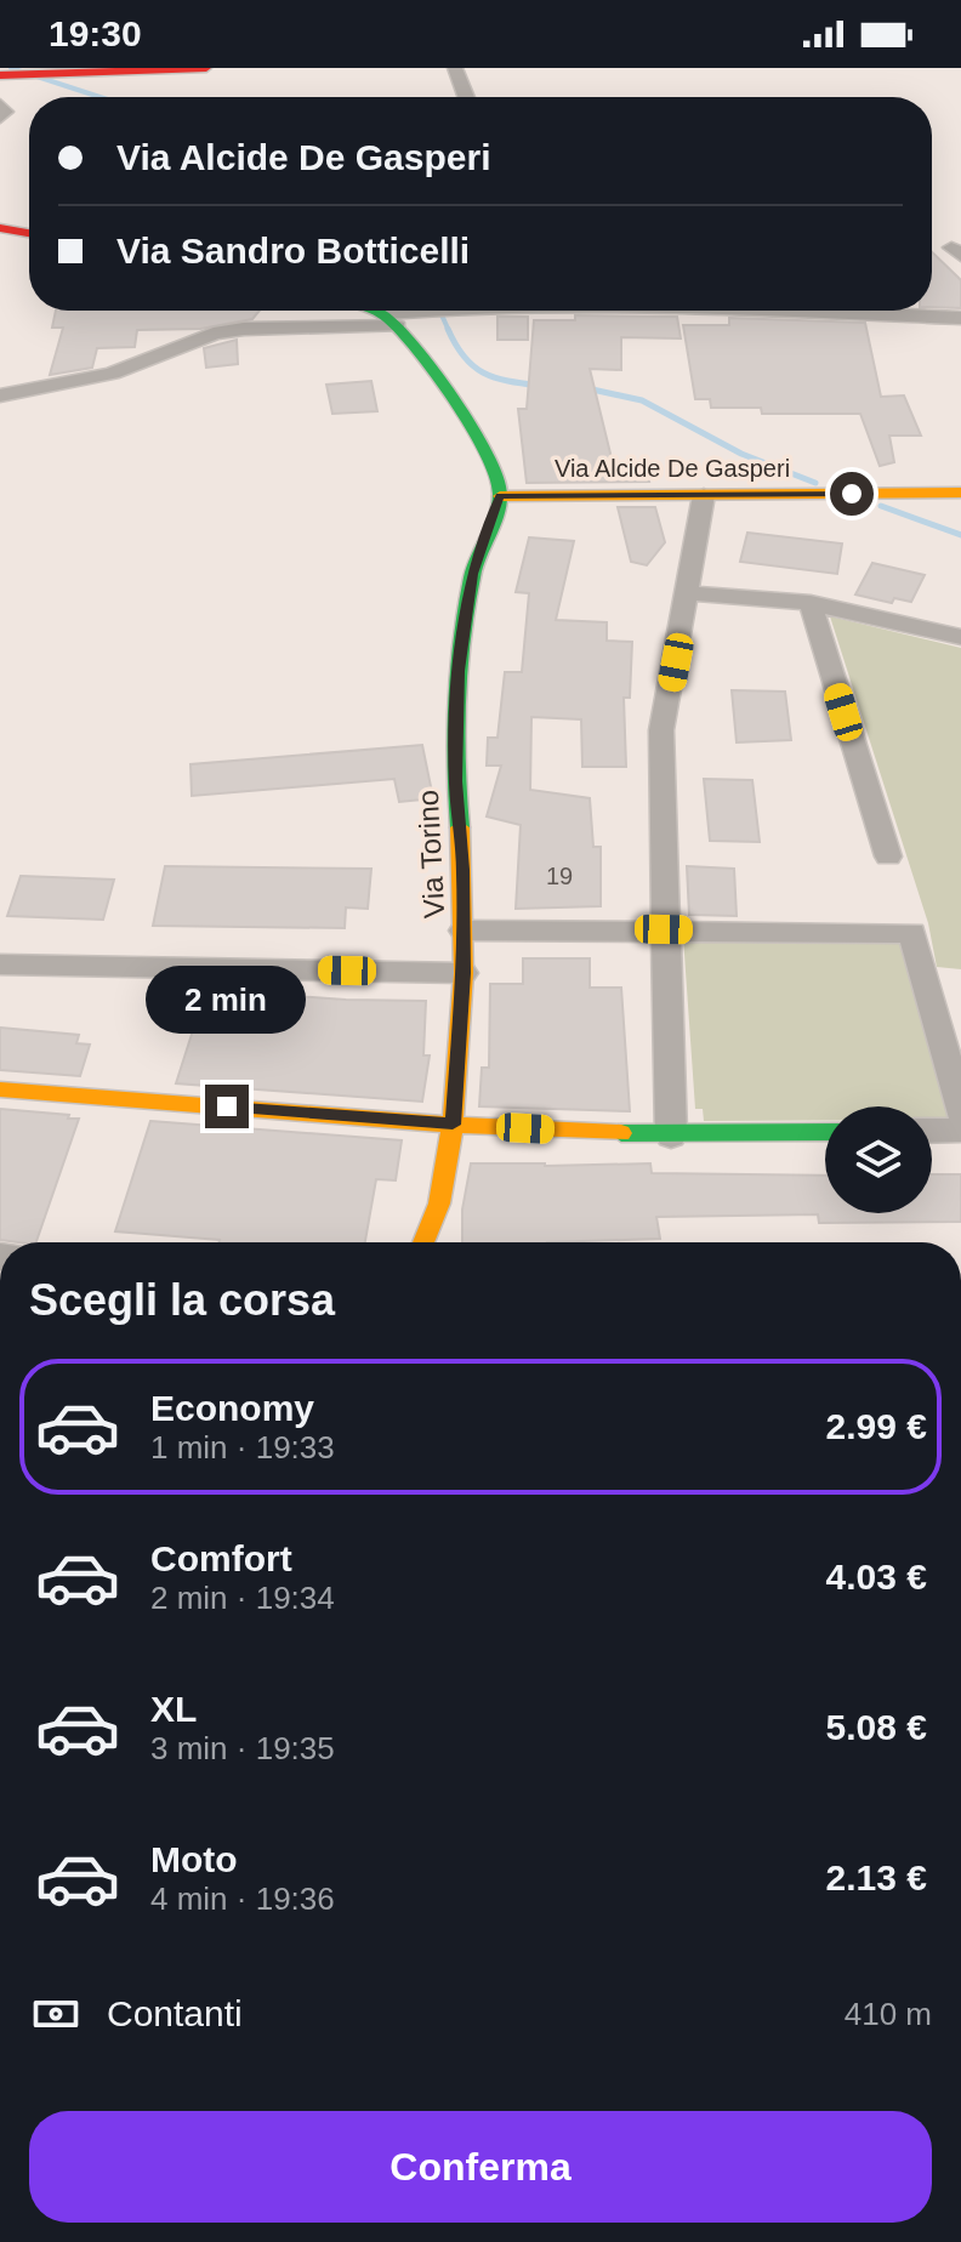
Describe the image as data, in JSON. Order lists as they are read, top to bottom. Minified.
{"streets":{"street":["Via Alcide De Gasperi","Via Torino"]},"crossings":[["Via Alcide De Gasperi","Via Torino"]],"house_numbers":["19"],"page":{"status":"19:30","banner":["Via Alcide De Gasperi","Via Sandro Botticelli"],"bubble":"2 min","heading":"Scegli la corsa","list":[{"name":"Economy","note":"1 min · 19:33","value":"2.99 €"},{"name":"Comfort","note":"2 min · 19:34","value":"4.03 €"},{"name":"XL","note":"3 min · 19:35","value":"5.08 €"},{"name":"Moto","note":"4 min · 19:36","value":"2.13 €"}],"pay":["Contanti","410 m"],"buttons":"Conferma"}}
